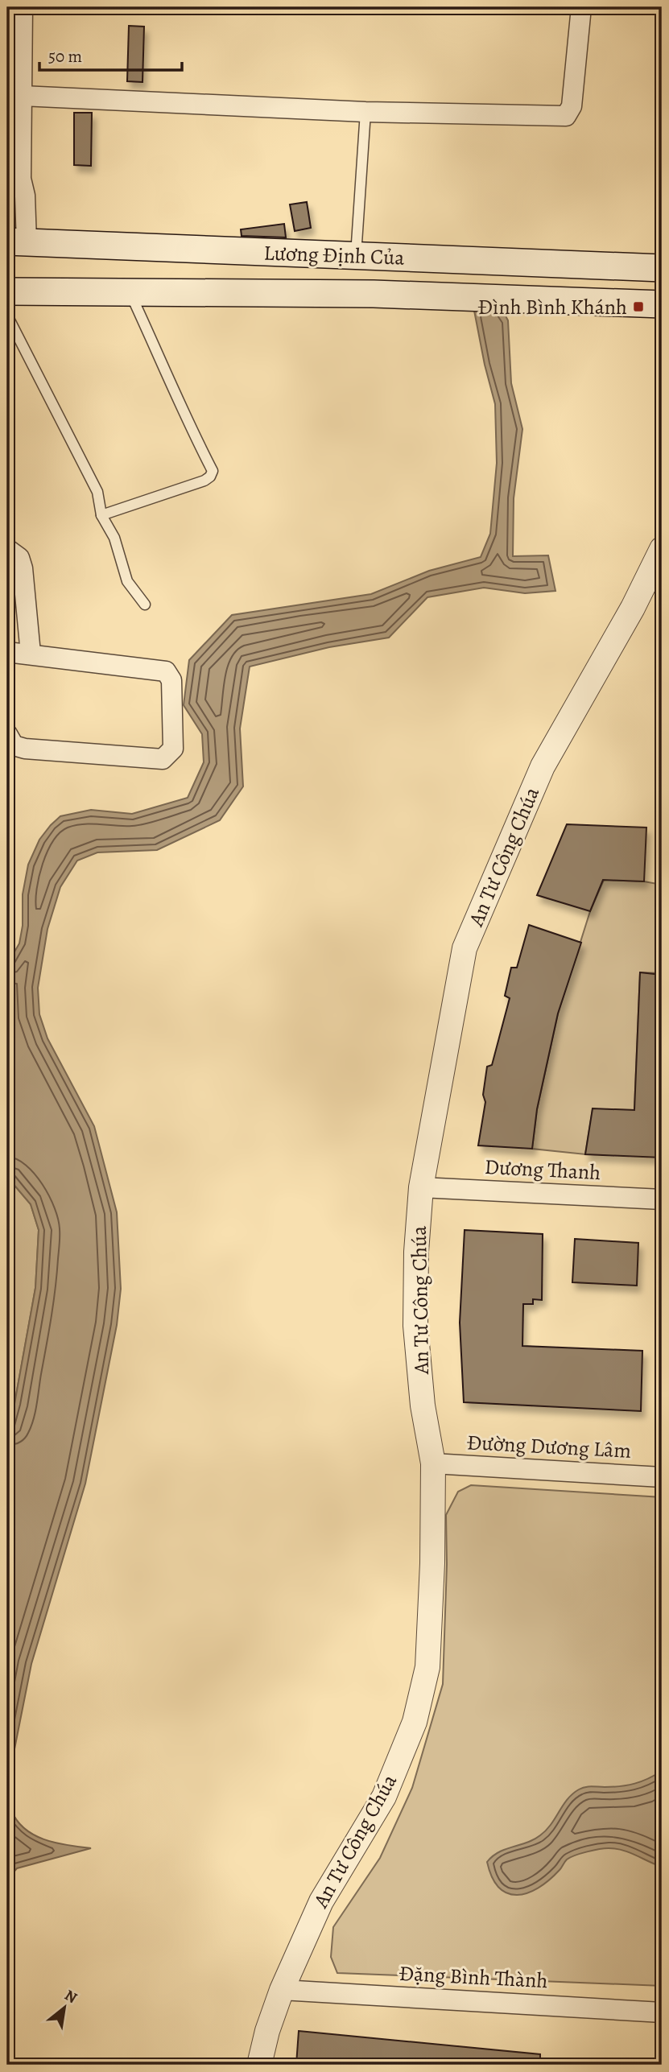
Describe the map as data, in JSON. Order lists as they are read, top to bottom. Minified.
{"streets":{"main road":["Lương Định Của"],"street":["An Tư Công Chúa","Dương Thanh","Đường Dương Lâm","Đặng Bình Thành"]},"crossings":[["An Tư Công Chúa","Dương Thanh"],["An Tư Công Chúa","Đường Dương Lâm"],["An Tư Công Chúa","Đặng Bình Thành"]],"places":{"transit":["Đình Bình Khánh"]},"scale_bar":"50 m","north":"top right"}
